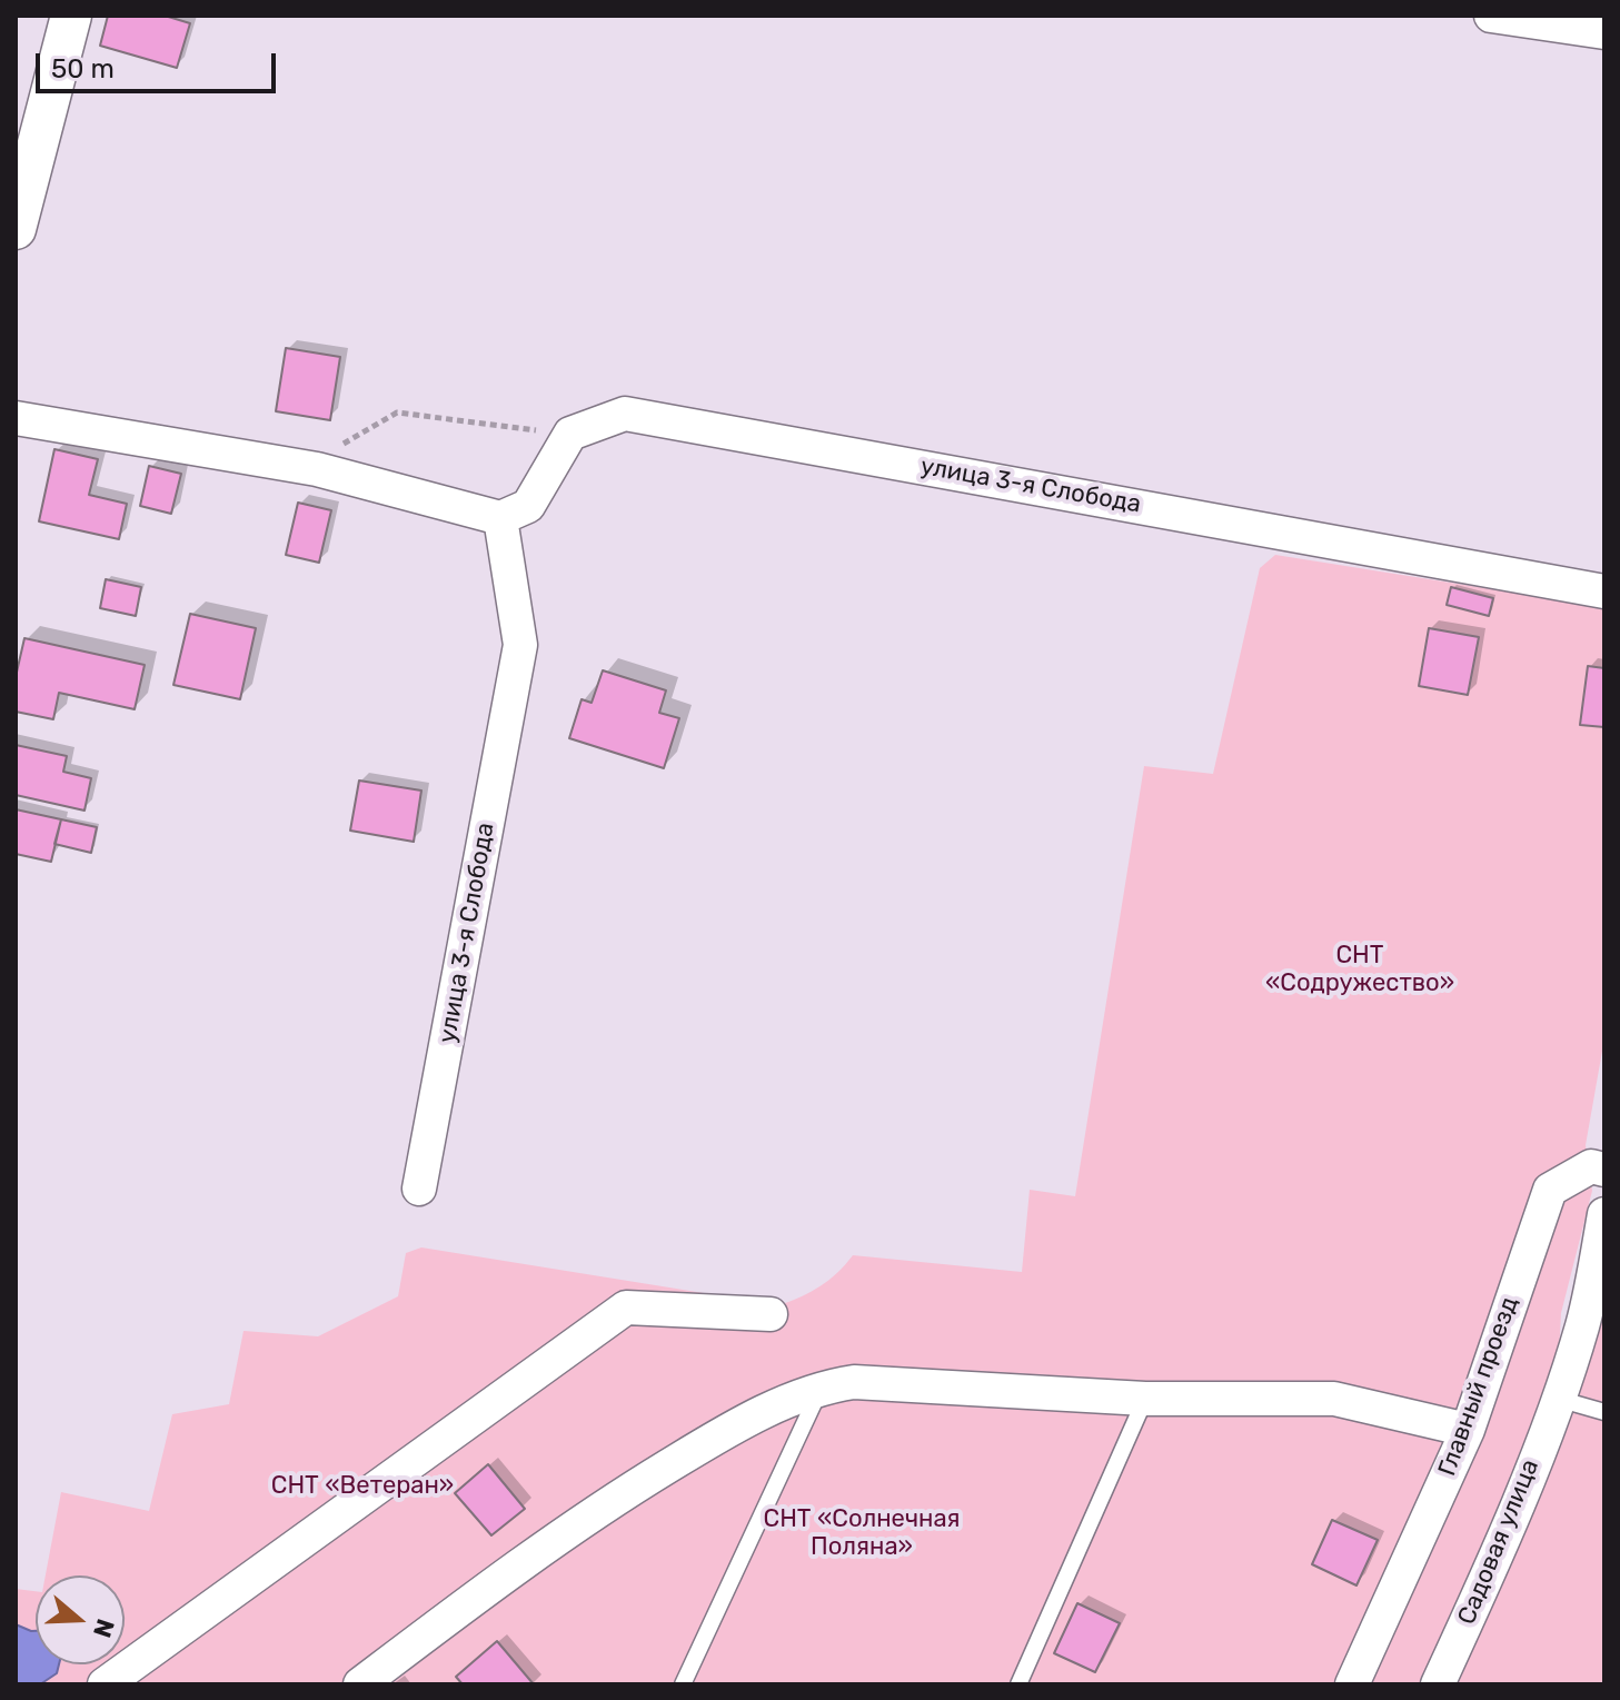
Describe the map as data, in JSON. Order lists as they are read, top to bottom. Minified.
{"streets":{"street":["улица 3-я Слобода","Главный проезд","Садовая улица"]},"parks":["СНТ «Содружество»","СНТ «Ветеран»","СНТ «Солнечная Поляна»"],"scale_bar":"50 m","north":"right"}
